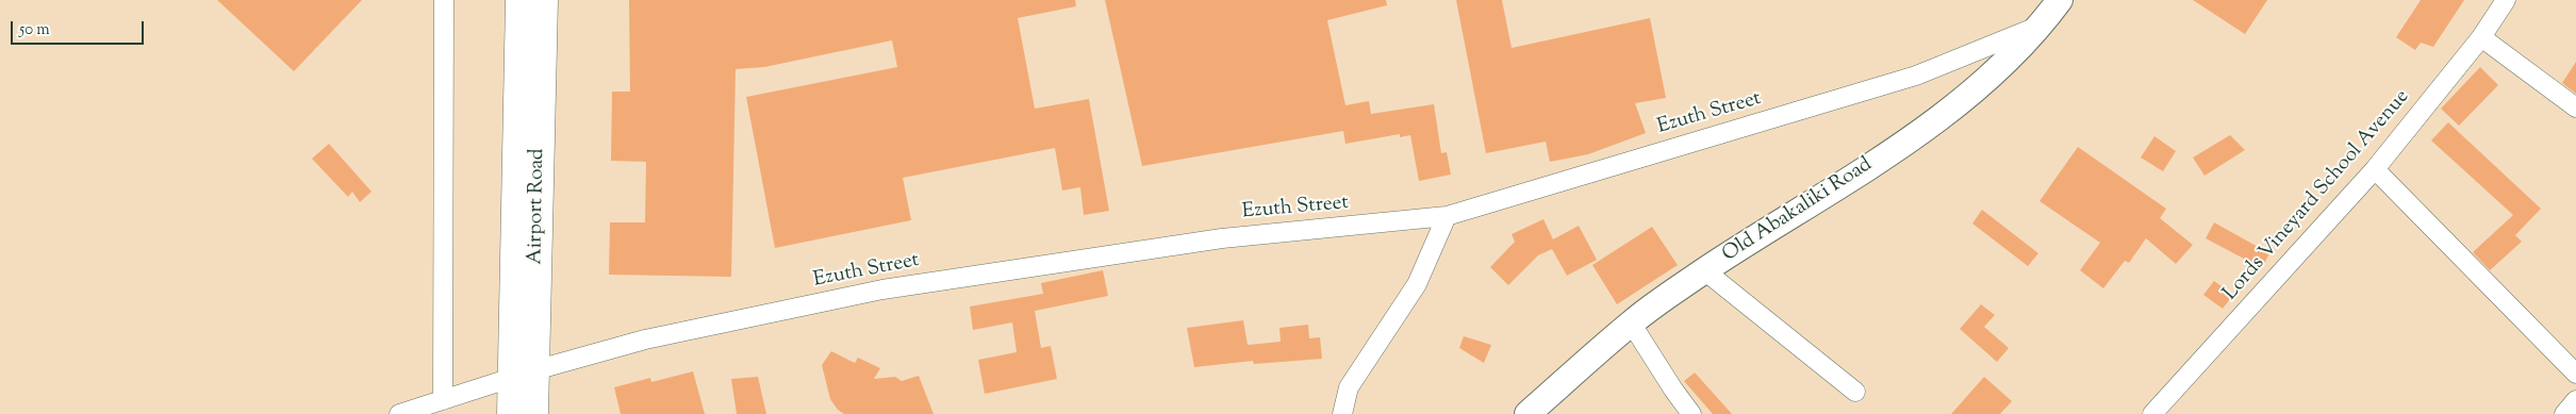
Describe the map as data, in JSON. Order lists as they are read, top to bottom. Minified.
{"streets":{"main road":["Airport Road","Old Abakaliki Road"],"street":["Ezuth Street","Lords Vineyard School Avenue"]},"crossings":[["Ezuth Street","Airport Road"],["Ezuth Street","Old Abakaliki Road"]],"scale_bar":"50 m"}
